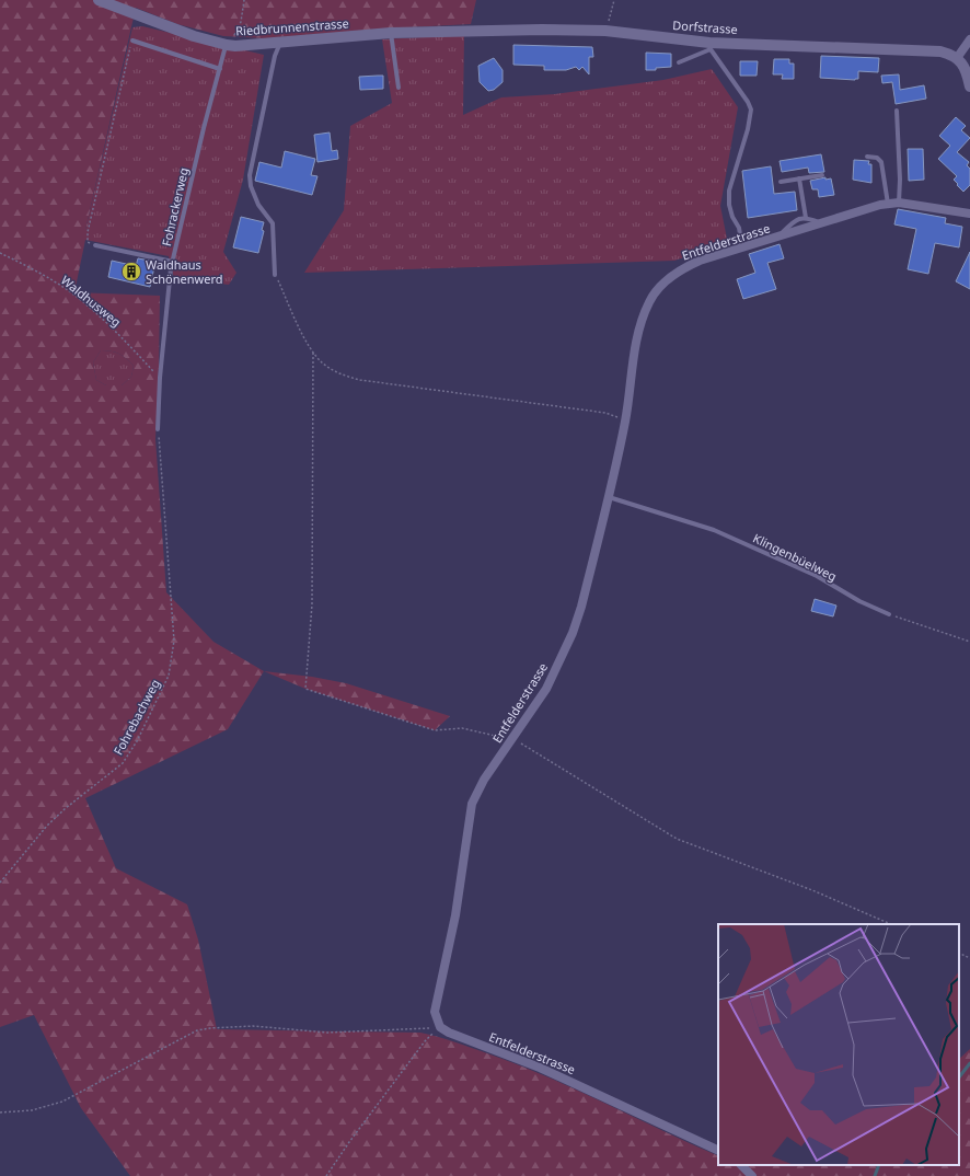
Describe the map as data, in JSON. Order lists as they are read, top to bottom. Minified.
{"streets":{"street":["Riedbrunnenstrasse","Dorfstrasse","Entfelderstrasse"],"lane":["Fohrackerweg","Klingenbüelweg"],"path":["Waldhusweg","Fohrebachweg"]},"crossings":[["Riedbrunnenstrasse","Dorfstrasse"],["Riedbrunnenstrasse","Fohrackerweg"],["Fohrackerweg","Waldhusweg"],["Fohrackerweg","Fohrebachweg"],["Entfelderstrasse","Klingenbüelweg"]],"places":{"building":["Waldhaus Schönenwerd"]}}
